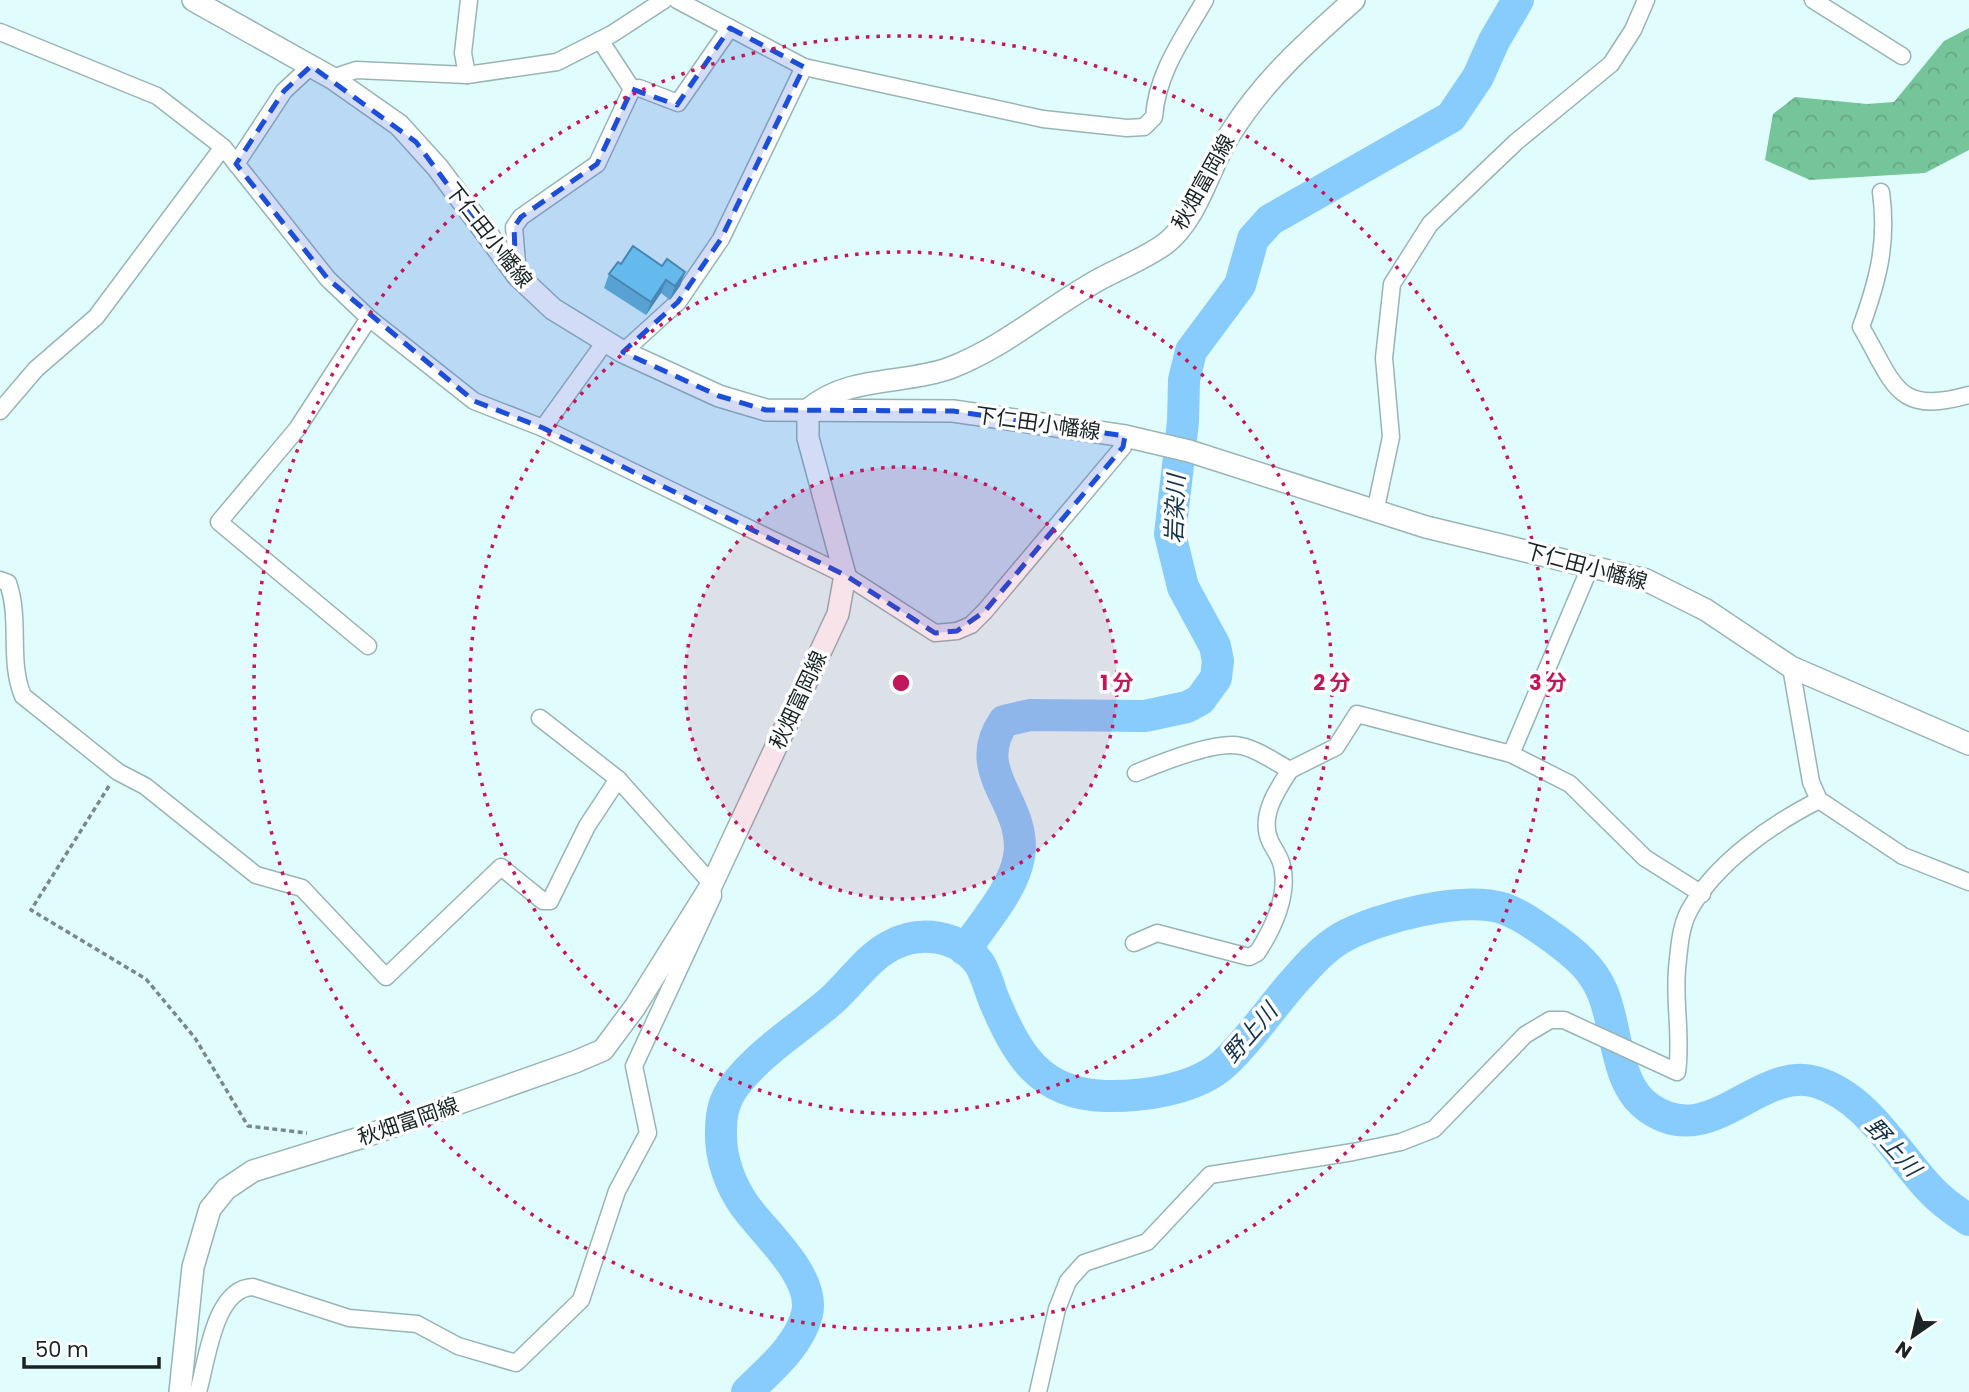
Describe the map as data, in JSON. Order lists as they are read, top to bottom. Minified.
{"streets":{"main road":["秋畑富岡線","下仁田小幡線"]},"crossings":[["秋畑富岡線","下仁田小幡線"]],"water":["岩染川","野上川"],"scale_bar":"50 m","north":"bottom left","rings":["1 分","2 分","3 分"]}
